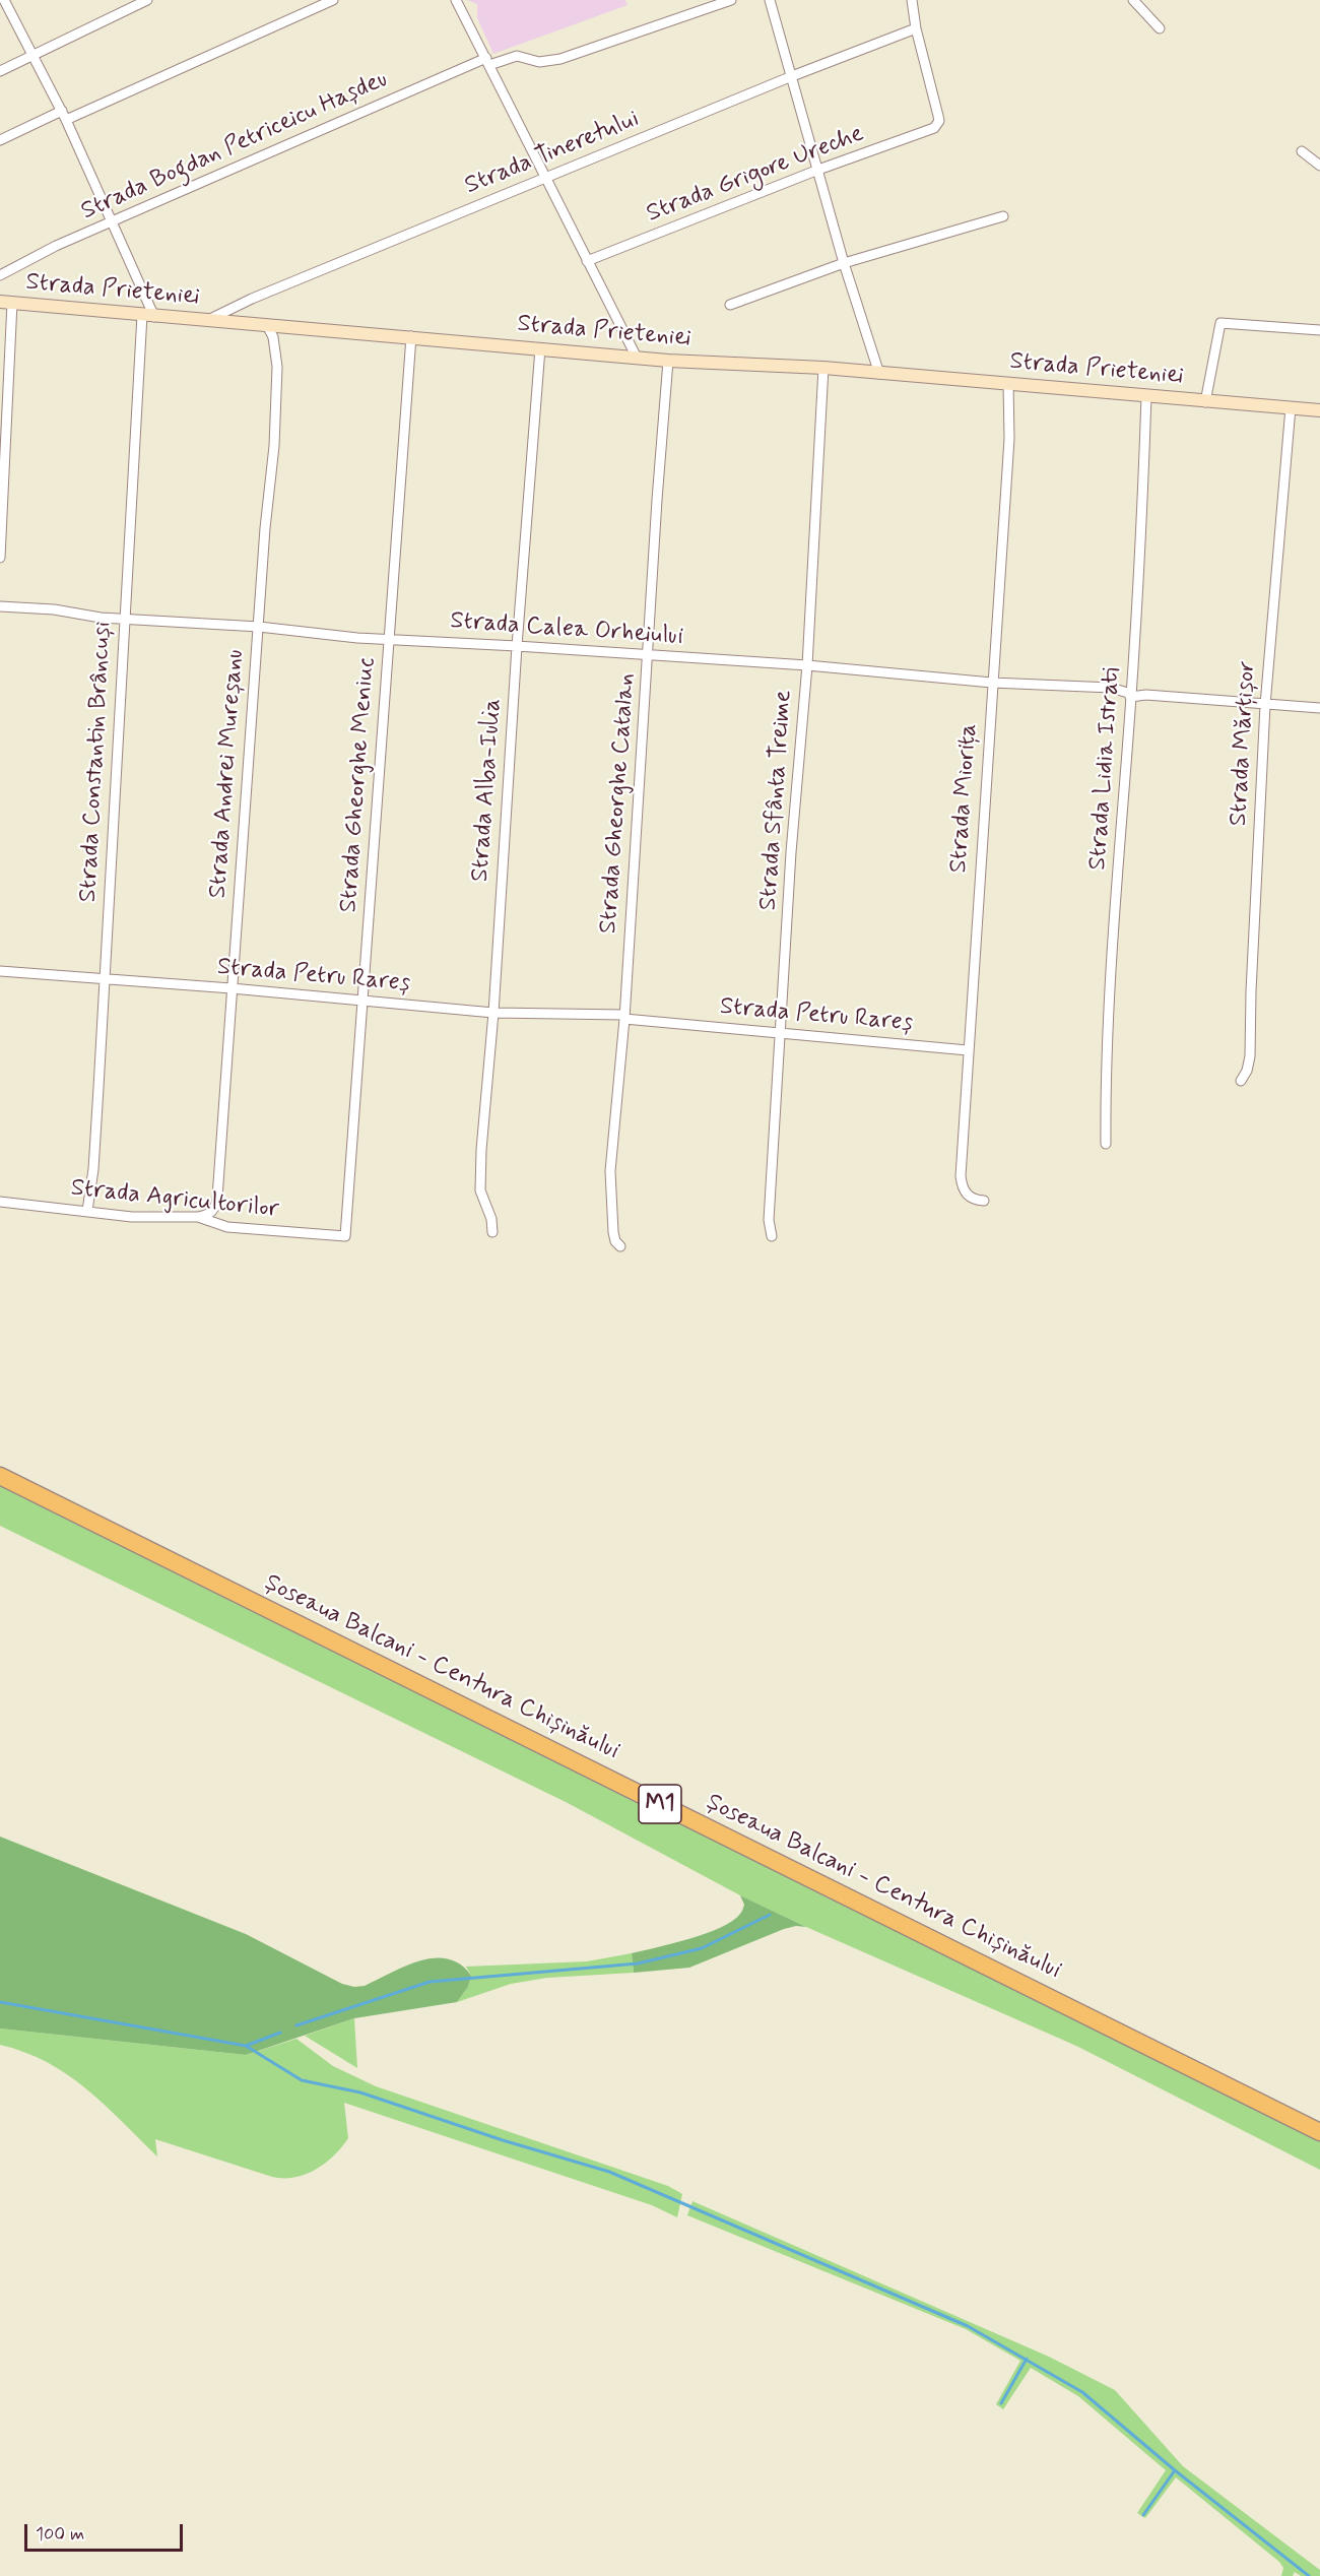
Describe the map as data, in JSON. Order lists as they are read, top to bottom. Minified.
{"streets":{"highway":["Șoseaua Balcani - Centura Chișinăului","M1"],"street":["Strada Bogdan Petriceicu Hașdeu","Strada Tineretului","Strada Grigore Ureche","Strada Prieteniei","Strada Calea Orheiului","Strada Mărțișor","Strada Constantin Brâncuși","Strada Lidia Istrati","Strada Andrei Mureșanu","Strada Gheorghe Meniuc","Strada Alba-Iulia","Strada Miorița","Strada Sfânta Treime","Strada Gheorghe Catalan","Strada Petru Rareș","Strada Agricultorilor"]},"crossings":[["Strada Tineretului","Strada Grigore Ureche"],["Strada Tineretului","Strada Prieteniei"],["Strada Prieteniei","Strada Mărțișor"],["Strada Prieteniei","Strada Constantin Brâncuși"],["Strada Prieteniei","Strada Lidia Istrati"],["Strada Prieteniei","Strada Andrei Mureșanu"],["Strada Prieteniei","Strada Gheorghe Meniuc"],["Strada Prieteniei","Strada Alba-Iulia"],["Strada Prieteniei","Strada Miorița"],["Strada Prieteniei","Strada Sfânta Treime"],["Strada Prieteniei","Strada Gheorghe Catalan"],["Strada Calea Orheiului","Strada Mărțișor"],["Strada Calea Orheiului","Strada Constantin Brâncuși"],["Strada Calea Orheiului","Strada Lidia Istrati"],["Strada Calea Orheiului","Strada Andrei Mureșanu"],["Strada Calea Orheiului","Strada Gheorghe Meniuc"],["Strada Calea Orheiului","Strada Alba-Iulia"],["Strada Calea Orheiului","Strada Miorița"],["Strada Calea Orheiului","Strada Sfânta Treime"],["Strada Calea Orheiului","Strada Gheorghe Catalan"],["Strada Constantin Brâncuși","Strada Petru Rareș"],["Strada Constantin Brâncuși","Strada Agricultorilor"],["Strada Andrei Mureșanu","Strada Petru Rareș"],["Strada Andrei Mureșanu","Strada Agricultorilor"],["Strada Gheorghe Meniuc","Strada Petru Rareș"],["Strada Gheorghe Meniuc","Strada Agricultorilor"],["Strada Alba-Iulia","Strada Petru Rareș"],["Strada Miorița","Strada Petru Rareș"],["Strada Sfânta Treime","Strada Petru Rareș"],["Strada Gheorghe Catalan","Strada Petru Rareș"]],"scale_bar":"100 m"}
